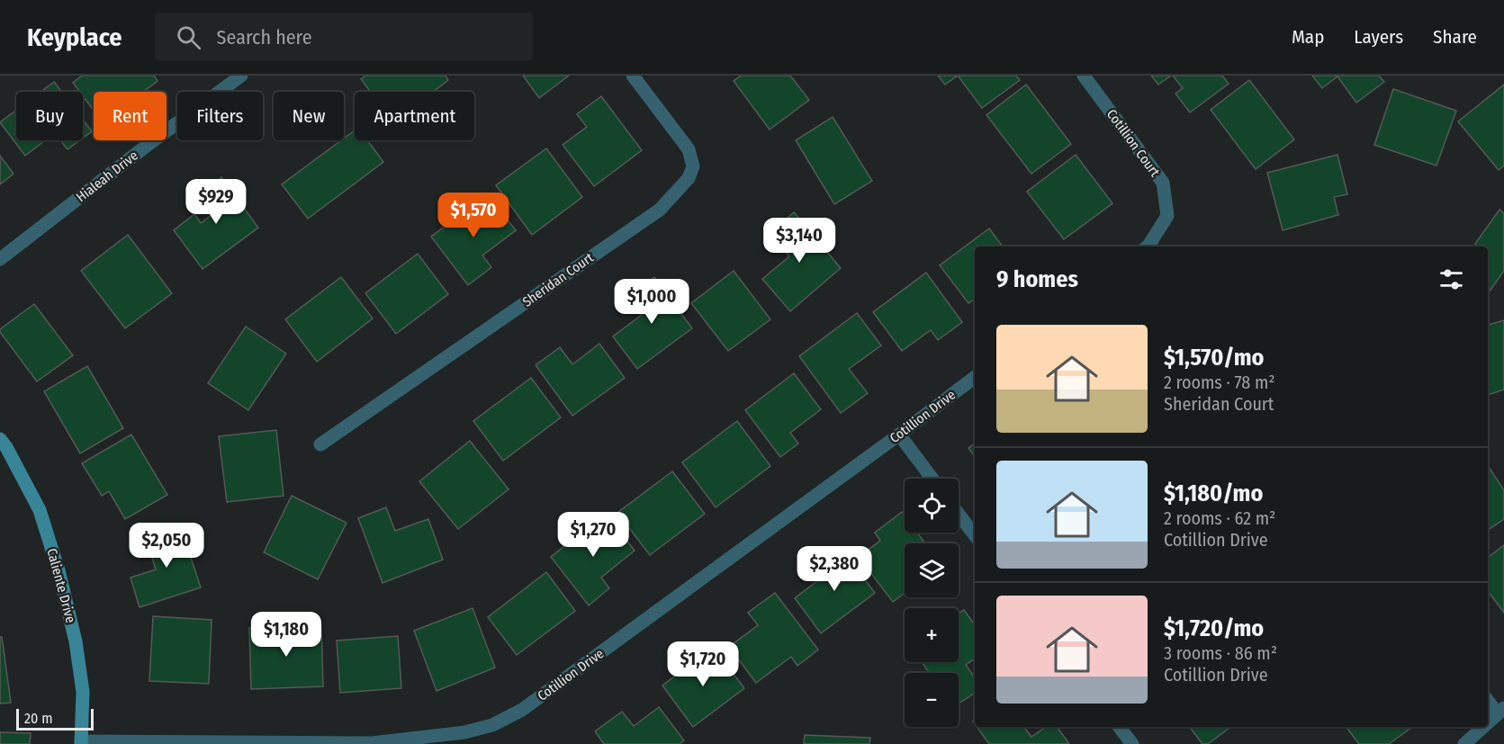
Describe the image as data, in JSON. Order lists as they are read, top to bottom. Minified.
{"streets":{"street":["Cotillion Court","Hialeah Drive","Sheridan Court","Cotillion Drive","Caliente Drive"]},"crossings":[["Cotillion Drive","Caliente Drive"]],"scale_bar":"20 m","page":{"header":"Keyplace","search":"Search here","nav":["Map","Layers","Share"],"chip":["Buy","Rent","Filters","New","Apartment"],"price":["$929","$1,570","$3,140","$1,000","$1,270","$2,050","$2,380","$1,180","$1,720"],"heading":"9 homes","list":[{"name":"$1,570/mo","note":"2 rooms · 78 m² · Sheridan Court"},{"name":"$1,180/mo","note":"2 rooms · 62 m² · Cotillion Drive"},{"name":"$1,720/mo","note":"3 rooms · 86 m² · Cotillion Drive"}],"map_buttons":["+","−"],"scale":"20 m"}}
